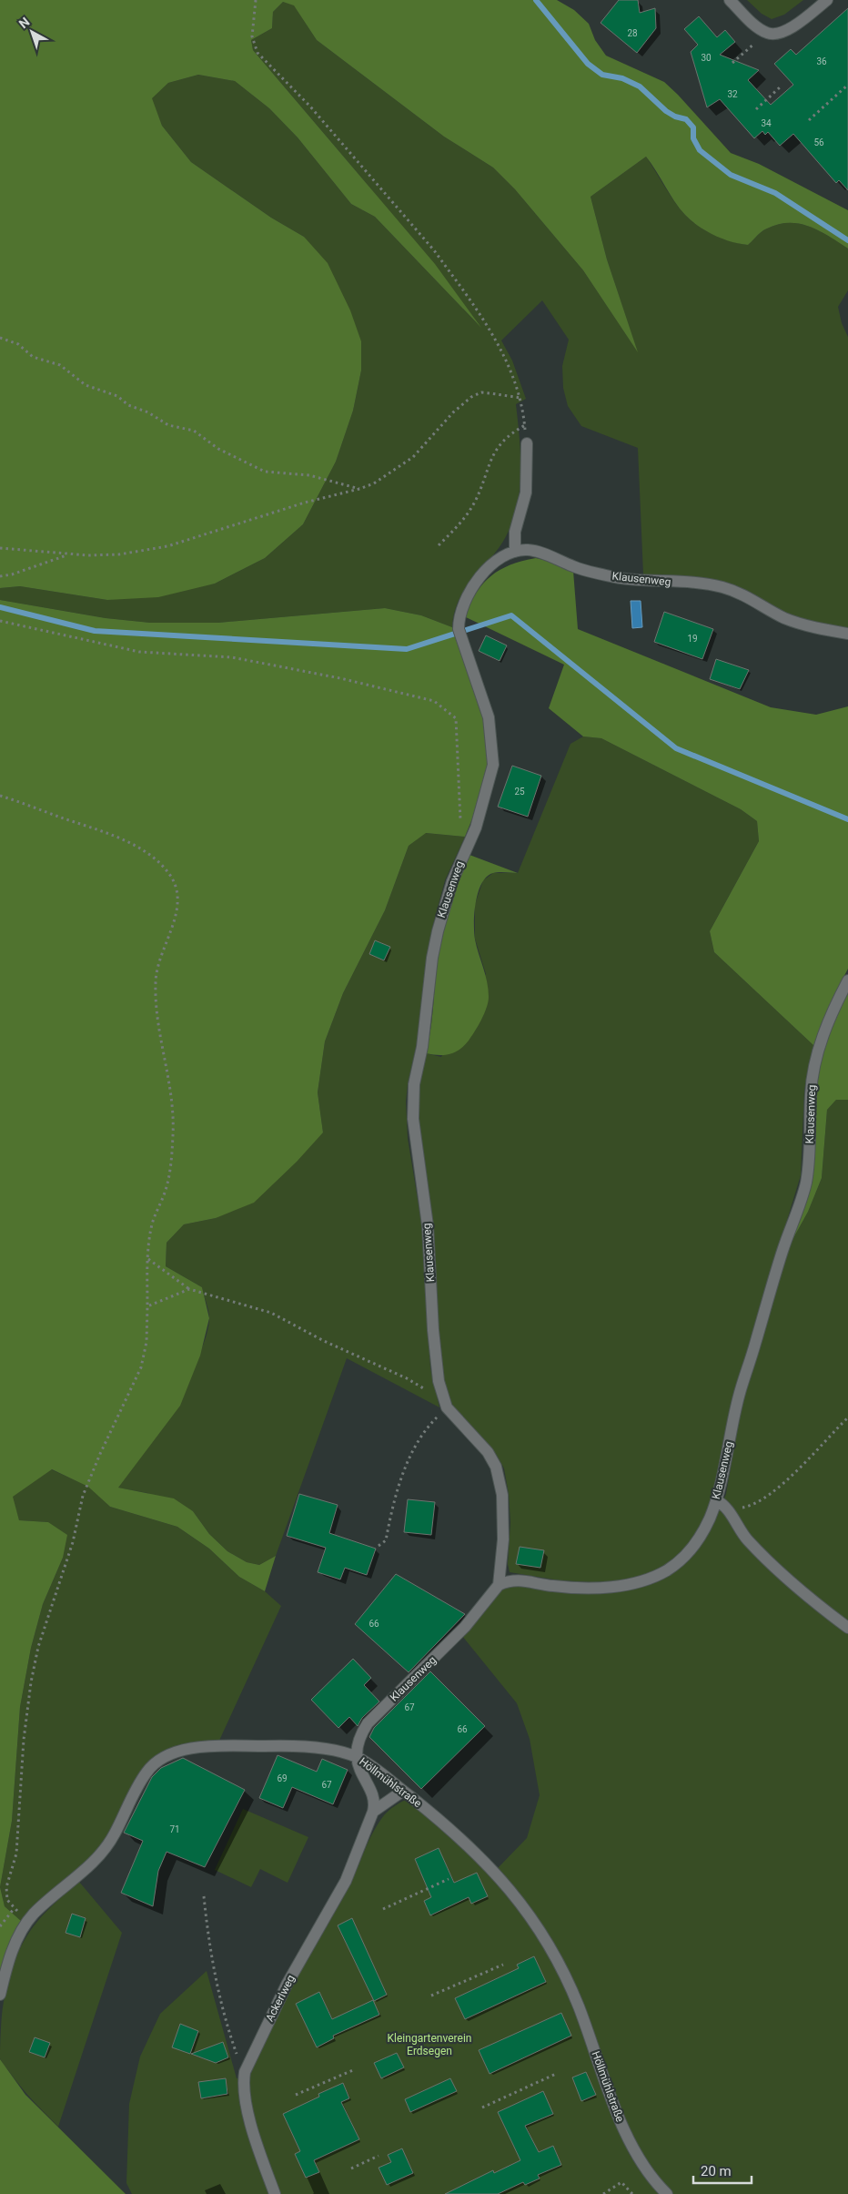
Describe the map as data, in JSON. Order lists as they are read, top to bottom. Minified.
{"streets":{"street":["Klausenweg","Höllmühlstraße","Ackerlweg"]},"crossings":[["Klausenweg","Höllmühlstraße"]],"parks":["Kleingartenverein Erdsegen"],"house_numbers":["28","30","36","32","34","56","19","25","66","67","66","69","67","71"],"scale_bar":"20 m","north":"top left"}
